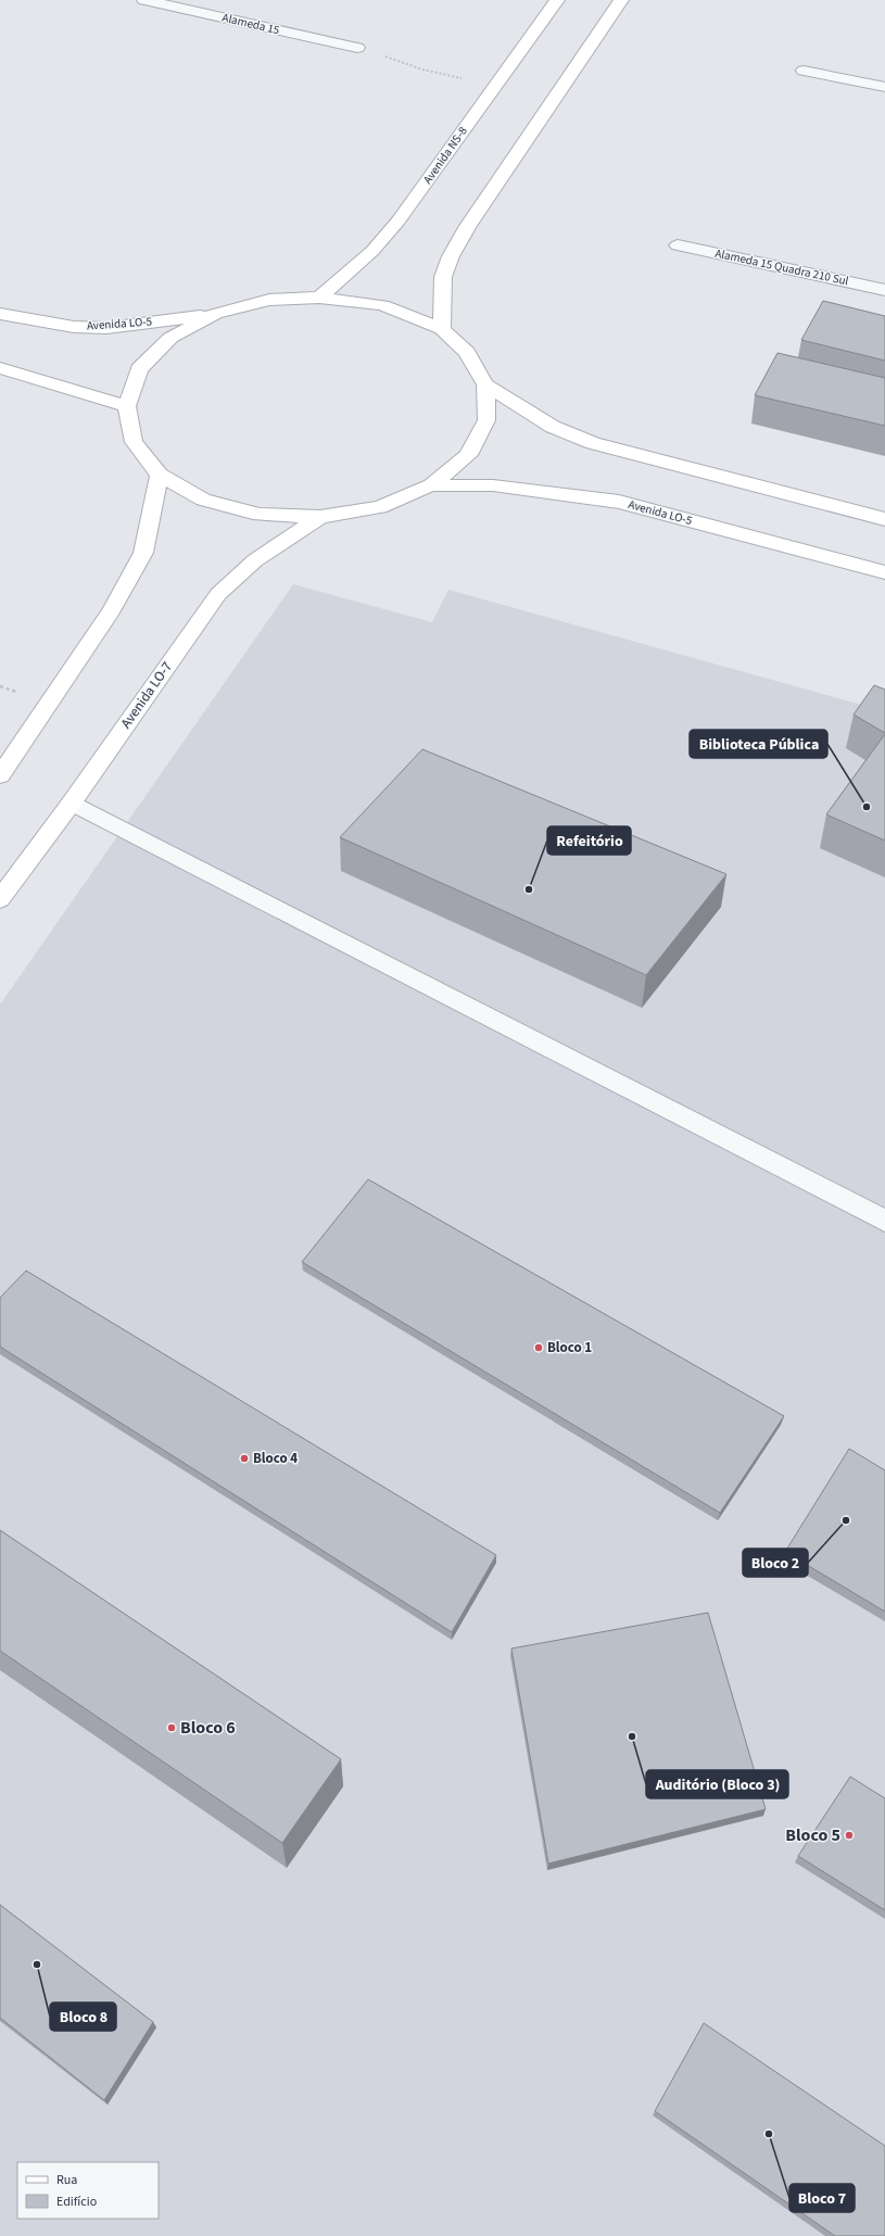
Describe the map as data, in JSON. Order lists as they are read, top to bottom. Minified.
{"streets":{"main road":["Avenida NS-8","Avenida LO-5","Avenida LO-7"],"street":["Alameda 15","Alameda 15 Quadra 210 Sul"]},"places":["Biblioteca Pública","Refeitório","Bloco 1","Bloco 4","Bloco 2","Bloco 6","Auditório (Bloco 3)","Bloco 5","Bloco 8","Bloco 7"],"legend":["Rua","Edifício"]}
